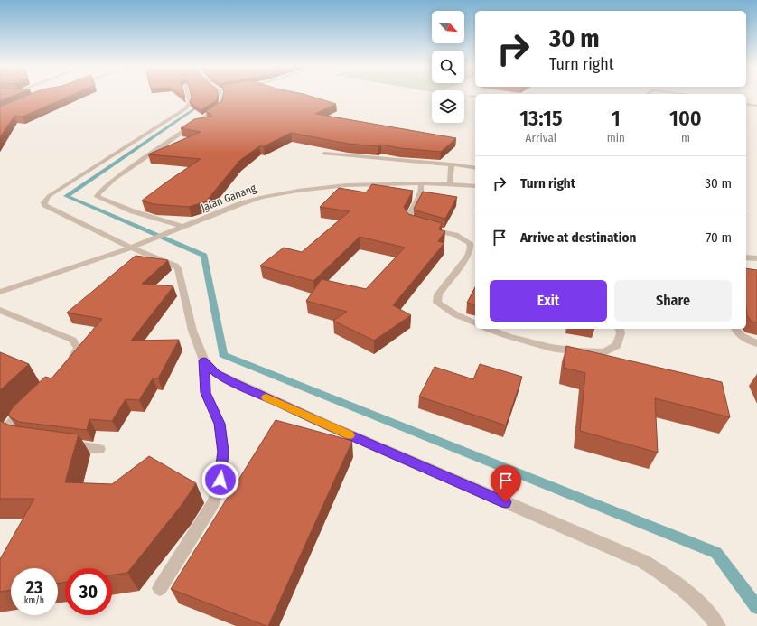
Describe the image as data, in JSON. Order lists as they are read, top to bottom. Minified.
{"streets":{"street":["Jalan Ganang"]},"north":"bottom right","page":{"turn":["30 m","Turn right"],"eta":["13:15","Arrival","1","min","100","m"],"list":[{"name":"Turn right","value":"30 m"},{"name":"Arrive at destination","value":"70 m"}],"buttons":["Exit","Share"],"speed":"23 km/h","limit":"30"}}
